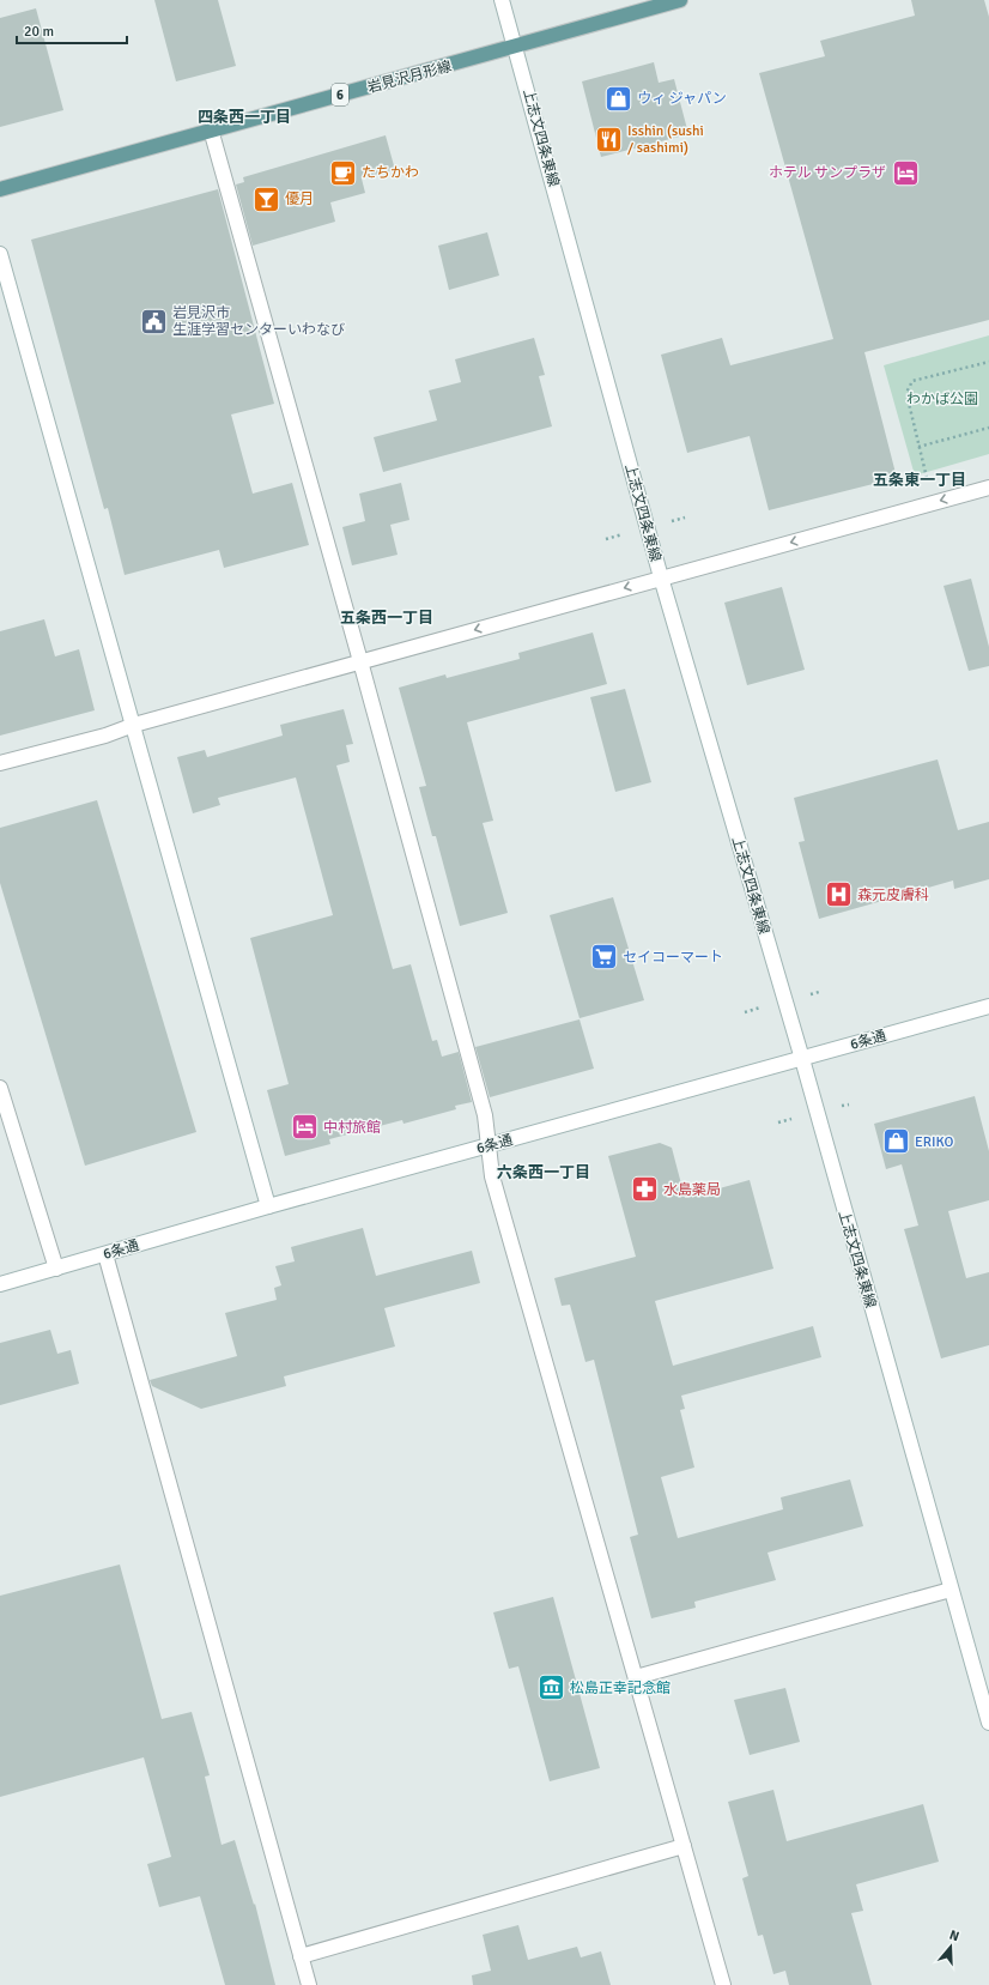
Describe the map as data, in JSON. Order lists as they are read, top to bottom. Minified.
{"streets":{"main road":["岩見沢月形線","6"],"street":["上志文四条東線","6条通"]},"crossings":[["岩見沢月形線","上志文四条東線"],["上志文四条東線","6条通"]],"districts":["四条西一丁目","五条東一丁目","五条西一丁目","六条西一丁目"],"parks":["わかば公園"],"places":{"shop":["ウィ ジャパン","ERIKO"],"restaurant":["Isshin (sushi / sashimi)"],"cafe":["たちかわ"],"hotel":["ホテル サンプラザ","中村旅館"],"bar":["優月"],"public building":["岩見沢市 生涯学習センターいわなび"],"hospital":["森元皮膚科"],"supermarket":["セイコーマート"],"pharmacy":["水島薬局"],"museum":["松島正幸記念館"]},"scale_bar":"20 m","north":"top"}
